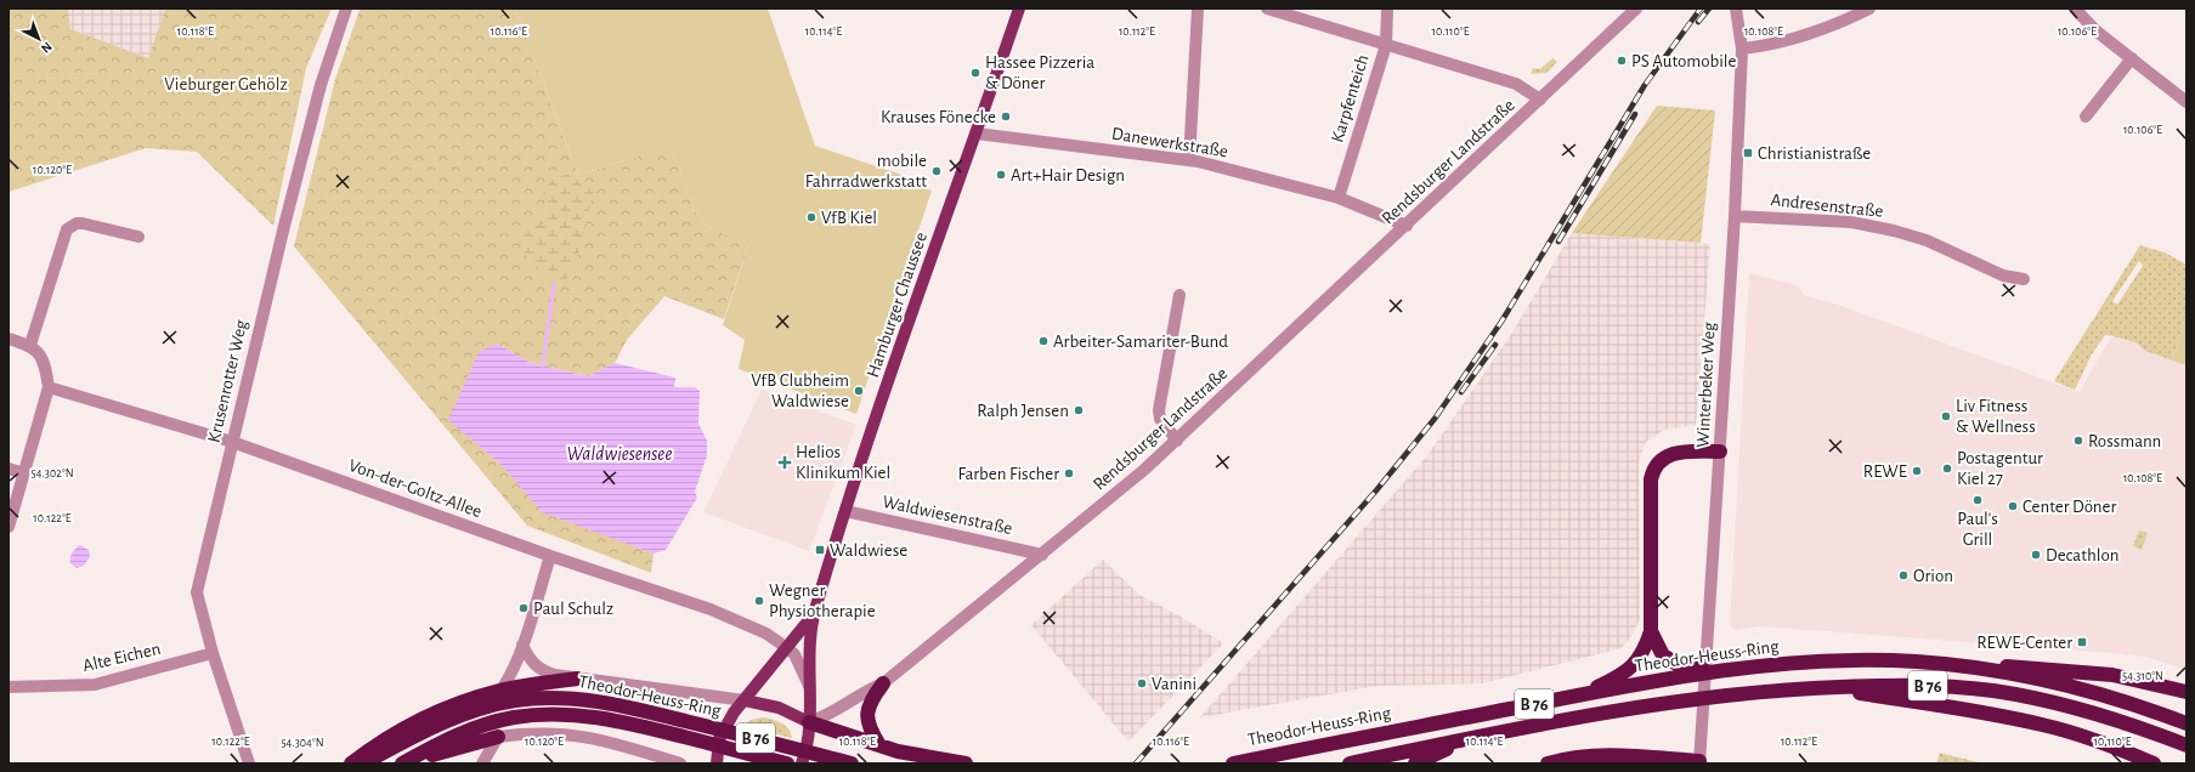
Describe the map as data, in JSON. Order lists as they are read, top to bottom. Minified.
{"streets":{"highway":["Theodor-Heuss-Ring","B 76"],"main road":["Hamburger Chaussee"],"street":["Karpfenteich","Danewerkstraße","Rendsburger Landstraße","Andresenstraße","Krusenrotter Weg","Winterbeker Weg","Von-der-Goltz-Allee","Waldwiesenstraße","Alte Eichen"]},"crossings":[["Karpfenteich","Danewerkstraße"],["Danewerkstraße","Rendsburger Landstraße"],["Danewerkstraße","Hamburger Chaussee"],["Rendsburger Landstraße","Hamburger Chaussee"],["Rendsburger Landstraße","Waldwiesenstraße"],["Andresenstraße","Winterbeker Weg"],["Hamburger Chaussee","Von-der-Goltz-Allee"],["Hamburger Chaussee","Waldwiesenstraße"],["Krusenrotter Weg","Von-der-Goltz-Allee"],["Krusenrotter Weg","Alte Eichen"],["Winterbeker Weg","B 76"],["Theodor-Heuss-Ring","B 76"]],"water":["Waldwiesensee"],"parks":["Vieburger Gehölz"],"places":{"other":["PS Automobile","Hassee Pizzeria & Döner","Krauses Fönecke","mobile Fahrradwerkstatt","Art+Hair Design","VfB Kiel","Arbeiter-Samariter-Bund","VfB Clubheim Waldwiese","Ralph Jensen","Liv Fitness & Wellness","Rossmann","Postagentur Kiel 27","REWE","Farben Fischer","Paul's Grill","Center Döner","Decathlon","Orion","Wegner Physiotherapie","Paul Schulz","Vanini"],"transit":["Christianistraße","Waldwiese","REWE-Center"],"health":["Helios Klinikum Kiel"]},"north":"bottom right","coordinates":["10.118°E","10.116°E","10.114°E","10.112°E","10.110°E","10.108°E","10.106°E","10.120°E","54.302°N","10.122°E","54.310°N","54.304°N"]}
